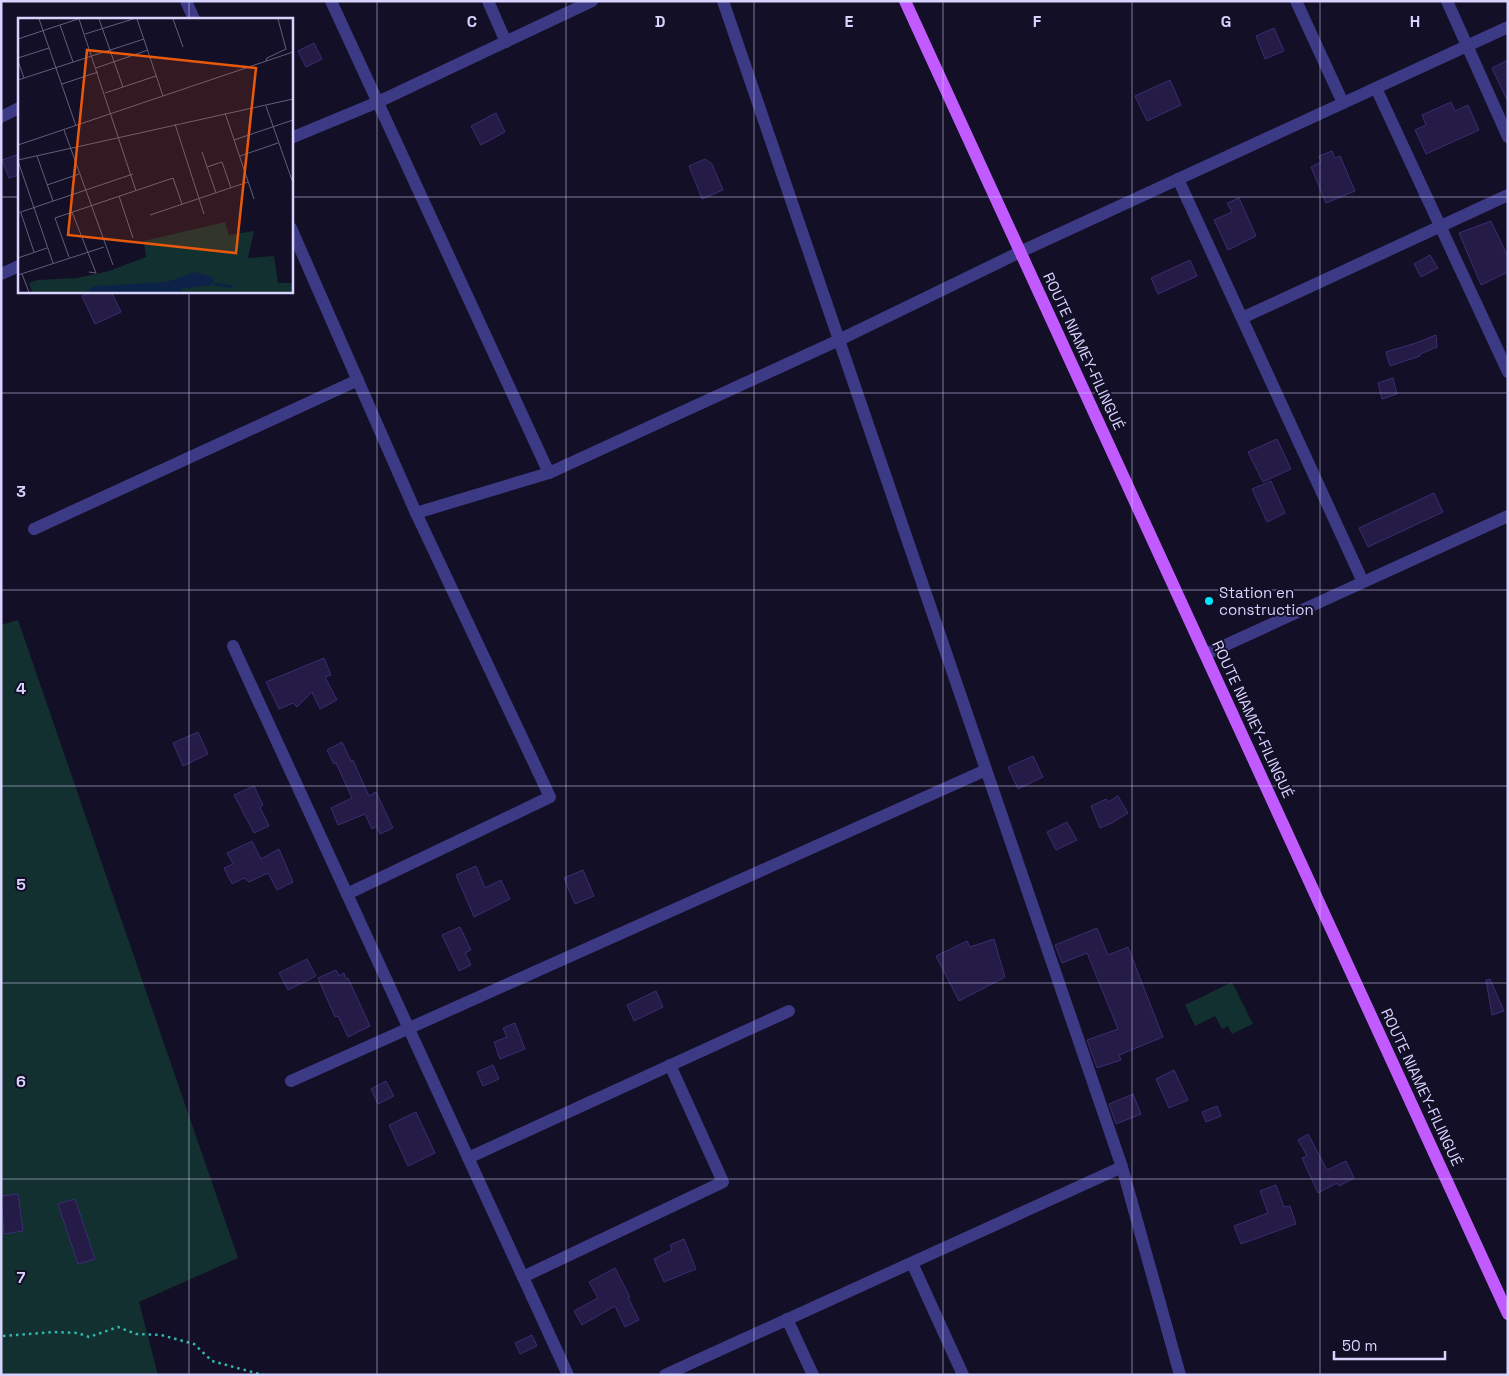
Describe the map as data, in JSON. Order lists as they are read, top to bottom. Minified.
{"streets":{"main road":["ROUTE NIAMEY-FILINGUÉ"]},"places":["Station en construction"],"scale_bar":"50 m","grid":{"columns":["C","D","E","F","G","H"],"rows":["3","4","5","6","7"]}}
